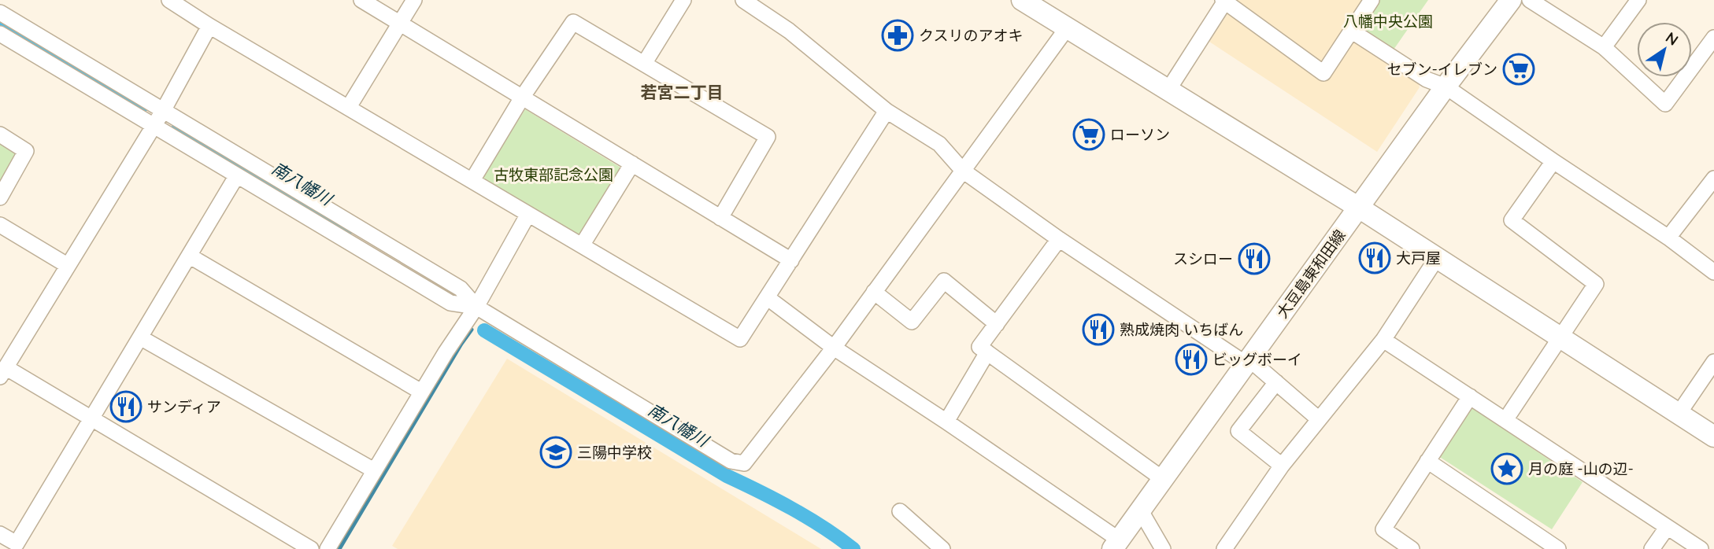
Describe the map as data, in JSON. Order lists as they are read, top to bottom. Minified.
{"streets":{"street":["大豆島東和田線"]},"districts":["若宮二丁目"],"water":["南八幡川"],"parks":["八幡中央公園","古牧東部記念公園"],"places":{"pharmacy":["クスリのアオキ"],"supermarket":["セブン-イレブン","ローソン"],"restaurant":["大戸屋","スシロー","熟成焼肉 いちばん","ビッグボーイ","サンディア"],"school or university":["三陽中学校"],"place":["月の庭 -山の辺-"]},"north":"top right"}
